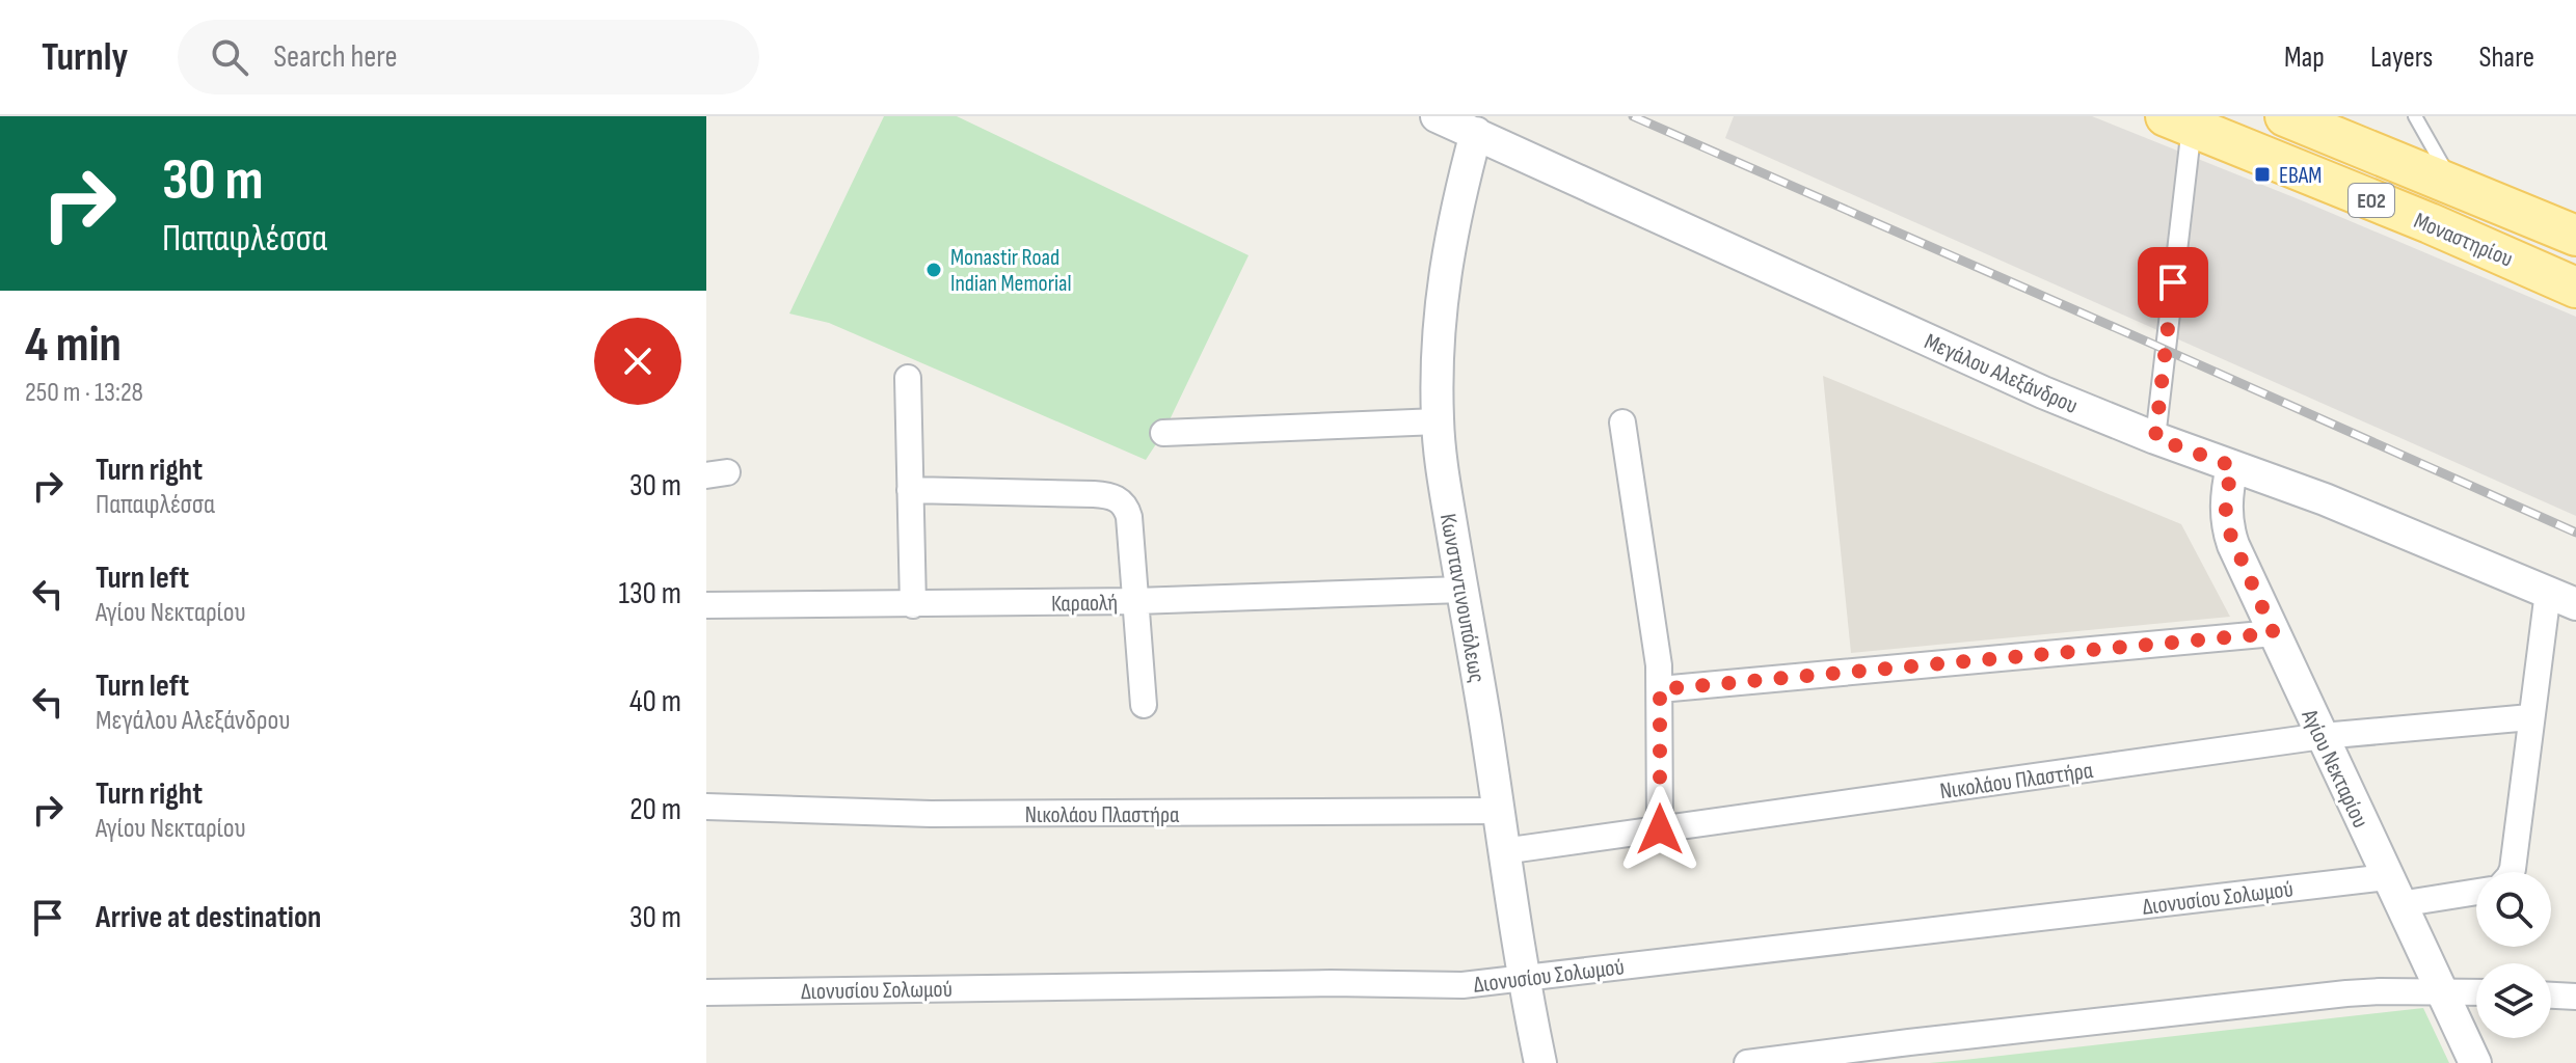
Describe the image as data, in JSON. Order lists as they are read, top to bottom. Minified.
{"streets":{"main road":["ΕΟ2","Μοναστηρίου"],"street":["Μεγάλου Αλεξάνδρου","Κωνσταντινουπόλεως","Καραολή","Αγίου Νεκταρίου","Νικολάου Πλαστήρα","Διονυσίου Σολωμού"]},"crossings":[["Μεγάλου Αλεξάνδρου","Κωνσταντινουπόλεως"],["Μεγάλου Αλεξάνδρου","Αγίου Νεκταρίου"],["Κωνσταντινουπόλεως","Καραολή"],["Κωνσταντινουπόλεως","Νικολάου Πλαστήρα"],["Κωνσταντινουπόλεως","Διονυσίου Σολωμού"],["Αγίου Νεκταρίου","Νικολάου Πλαστήρα"],["Αγίου Νεκταρίου","Διονυσίου Σολωμού"]],"places":{"transit":["ΕΒΑΜ"],"other":["Monastir Road Indian Memorial"]},"page":{"header":"Turnly","search":"Search here","nav":["Map","Layers","Share"],"turn":["30 m","Παπαφλέσσα"],"heading":["4 min","250 m · 13:28"],"list":[{"name":"Turn right","note":"Παπαφλέσσα","value":"30 m"},{"name":"Turn left","note":"Αγίου Νεκταρίου","value":"130 m"},{"name":"Turn left","note":"Μεγάλου Αλεξάνδρου","value":"40 m"},{"name":"Turn right","note":"Αγίου Νεκταρίου","value":"20 m"},{"name":"Arrive at destination","value":"30 m"}]}}
